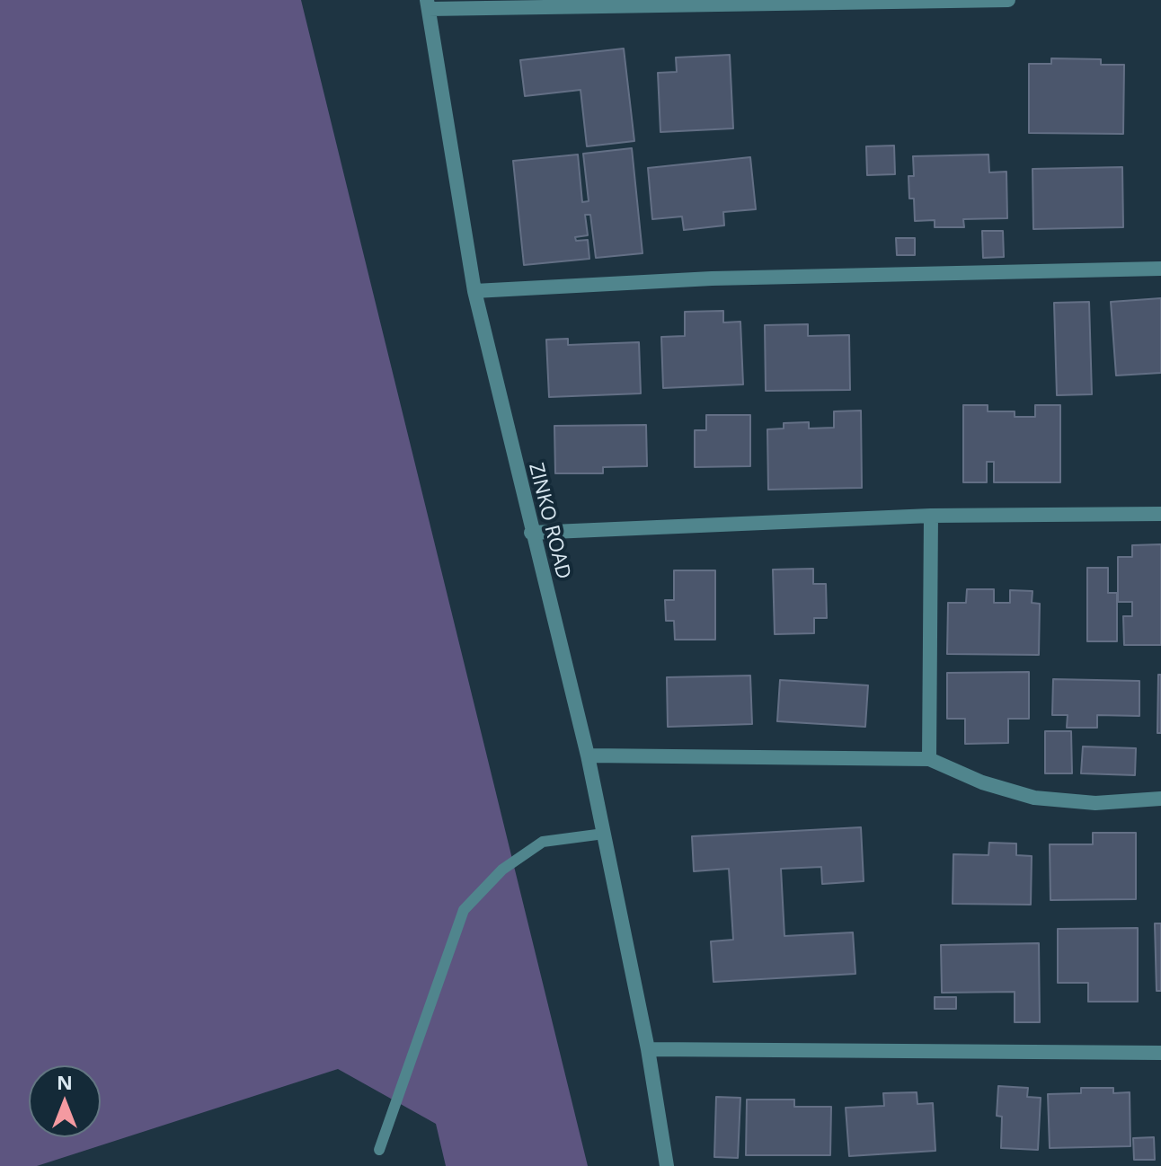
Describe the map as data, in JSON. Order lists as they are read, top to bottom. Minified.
{"streets":{"street":["ZINKO ROAD"]},"north":"top"}
